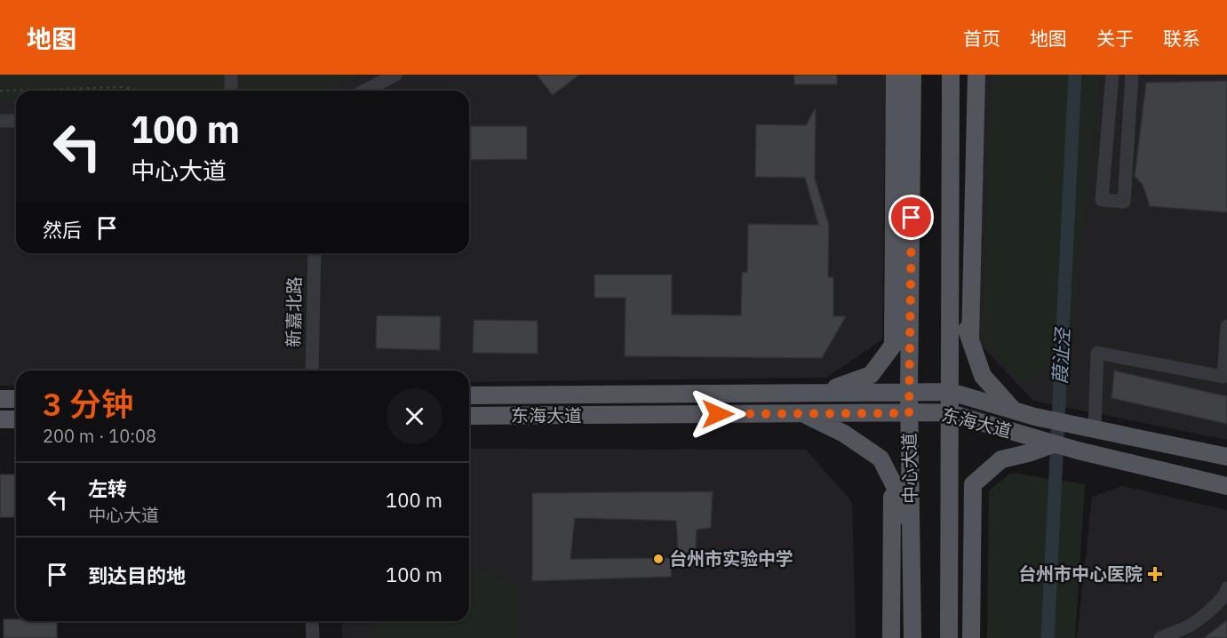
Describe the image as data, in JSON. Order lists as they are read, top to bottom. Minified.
{"streets":{"main road":["东海大道","中心大道"],"street":["新嘉北路"]},"crossings":[["东海大道","中心大道"]],"water":["葭沚泾"],"places":{"other":["台州市实验中学"],"health":["台州市中心医院"]},"page":{"header":"地图","nav":["首页","地图","关于","联系"],"turn":["100 m","中心大道"],"then":"然后","heading":["3 分钟","200 m · 10:08"],"list":[{"name":"左转","note":"中心大道","value":"100 m"},{"name":"到达目的地","value":"100 m"}]}}
